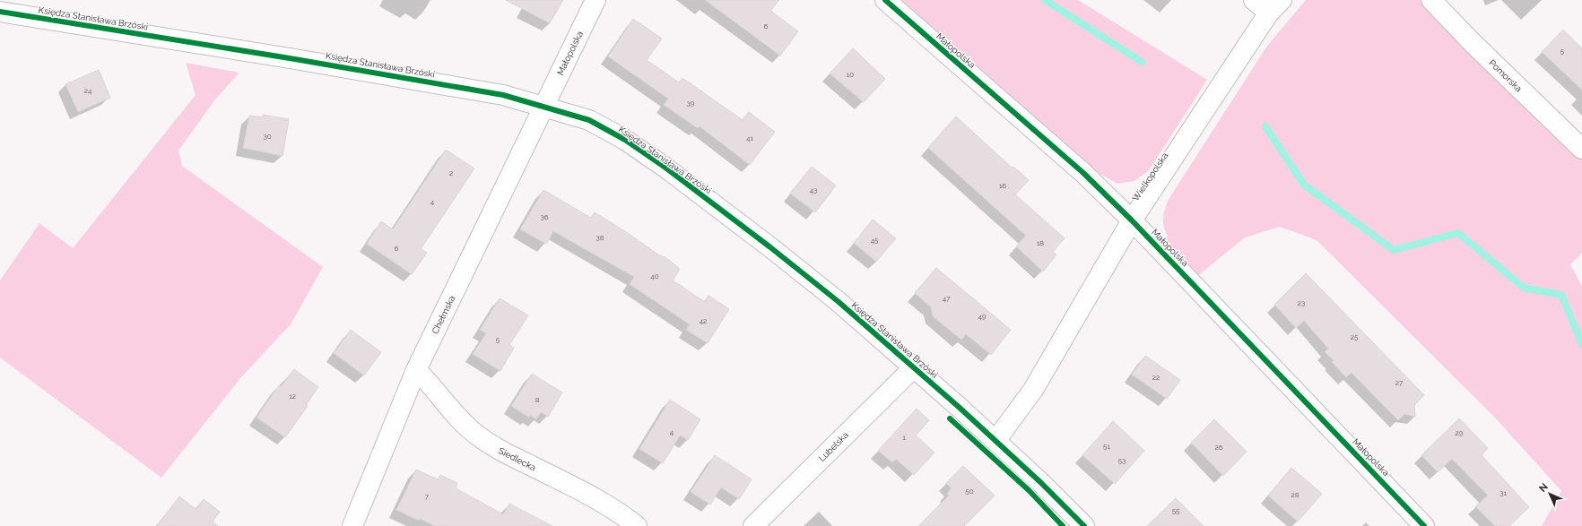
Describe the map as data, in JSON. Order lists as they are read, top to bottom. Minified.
{"streets":{"street":["Księdza Stanisława Brzóski","Małopolska","Pomorska","Wielkopolska","Chełmska","Lubelska","Siedlecka"]},"crossings":[["Księdza Stanisława Brzóski","Małopolska"],["Księdza Stanisława Brzóski","Wielkopolska"],["Księdza Stanisława Brzóski","Chełmska"],["Księdza Stanisława Brzóski","Lubelska"],["Małopolska","Wielkopolska"],["Małopolska","Chełmska"],["Chełmska","Siedlecka"]],"house_numbers":["6","5","10","24","39","30","41","2","16","43","4","36","38","45","18","6","40","47","23","49","42","25","5","22","27","12","8","4","29","1","51","26","53","50","31","28","7","55"],"north":"top left"}
